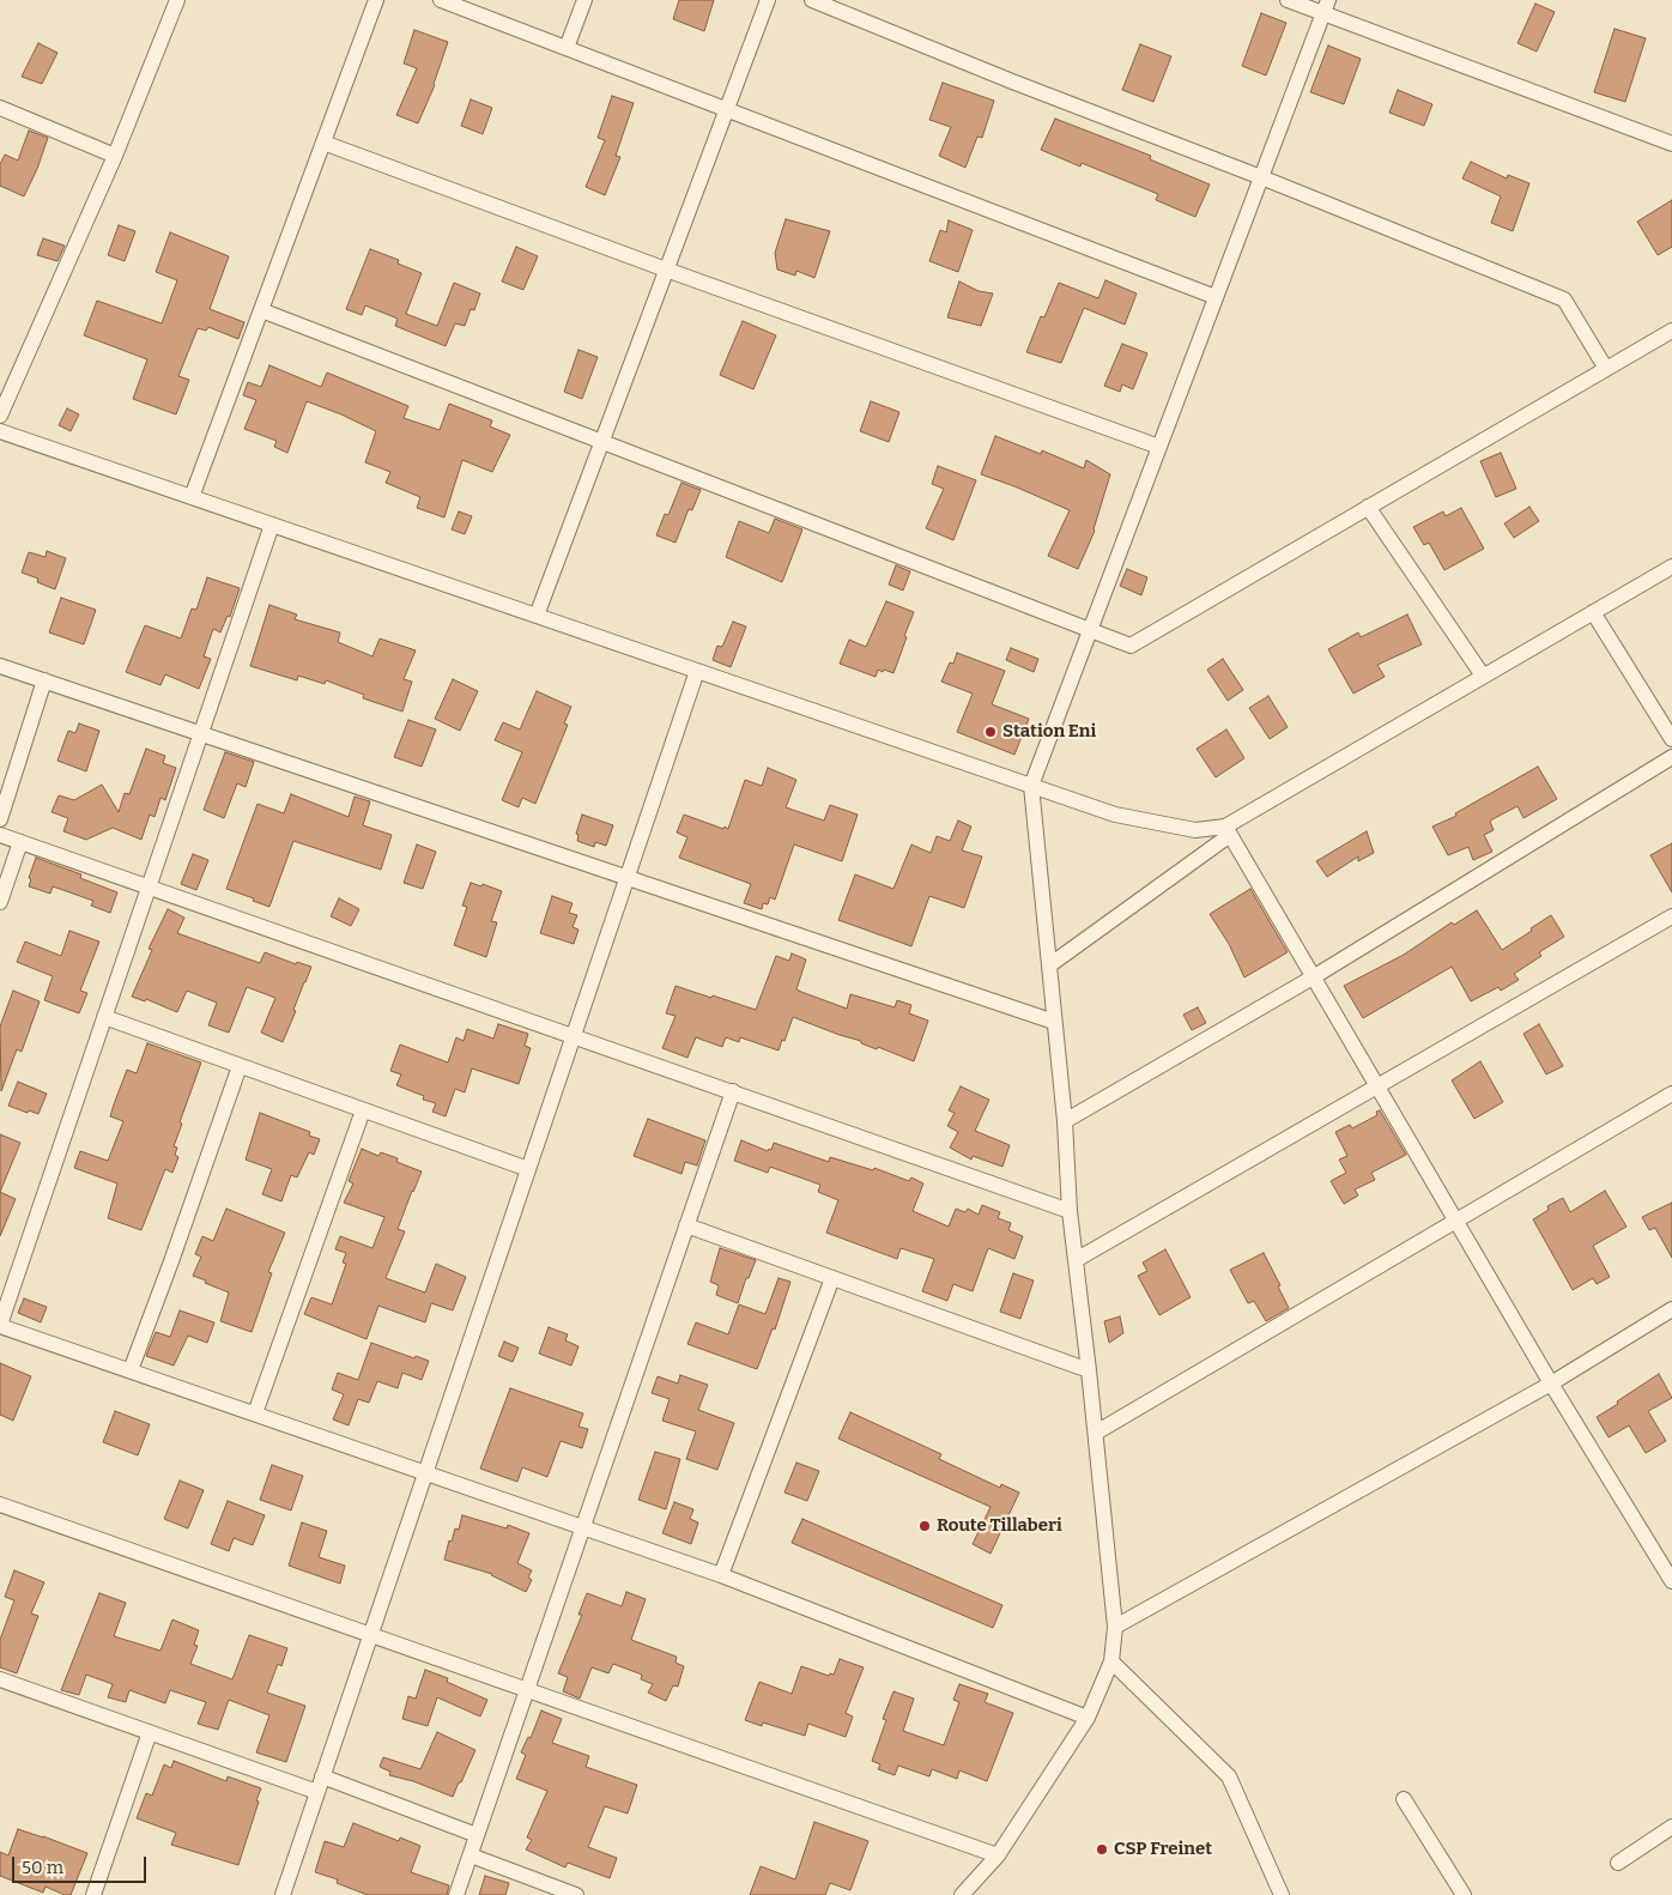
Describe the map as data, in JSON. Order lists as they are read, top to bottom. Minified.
{"places":["Station Eni","Route Tillaberi","CSP Freinet"],"scale_bar":"50 m"}
